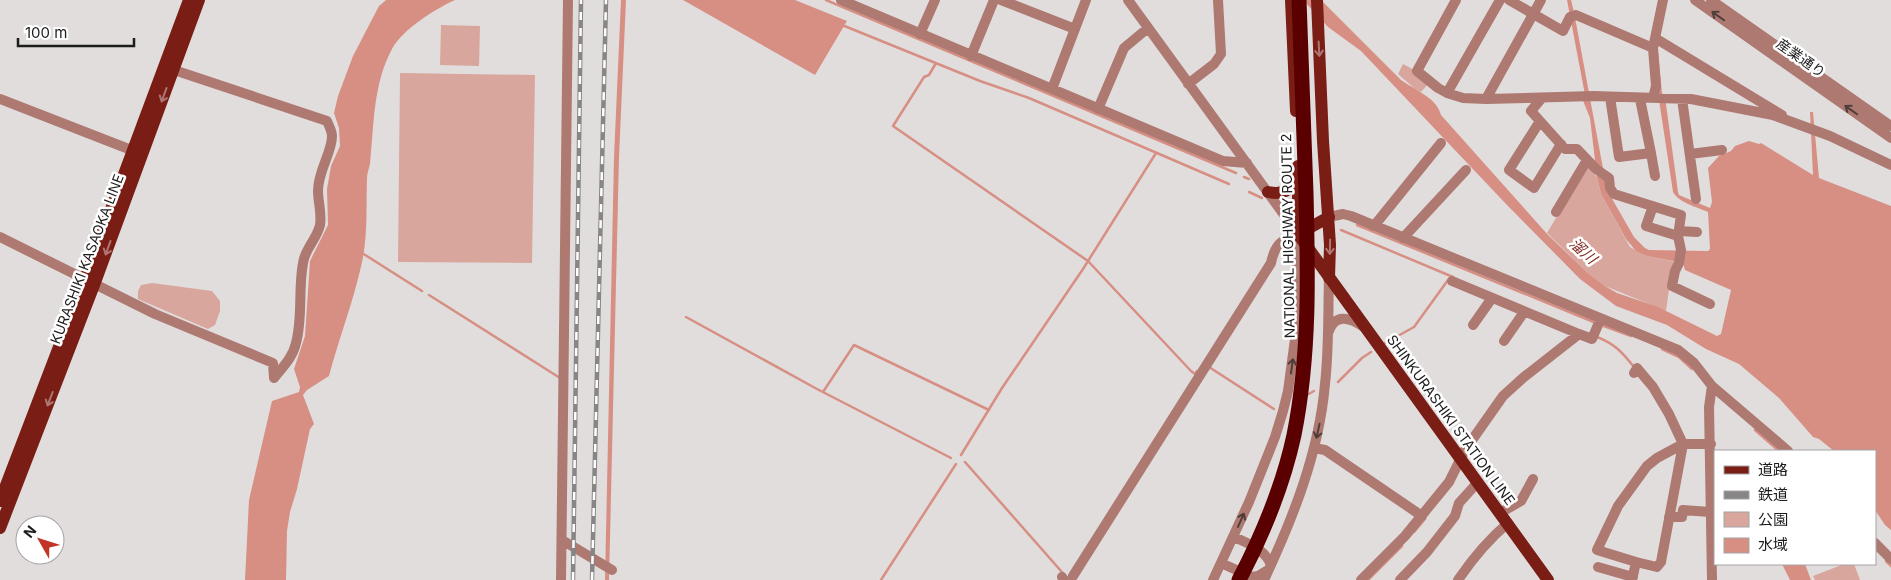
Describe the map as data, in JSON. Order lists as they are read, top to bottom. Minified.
{"streets":{"highway":["NATIONAL HIGHWAY ROUTE 2"],"main road":["KURASHIKI KASAOKA LINE","SHINKURASHIKI STATION LINE"],"street":["産業通り"]},"water":["溜川"],"legend":["道路","鉄道","公園","水域"],"scale_bar":"100 m","north":"top left"}
